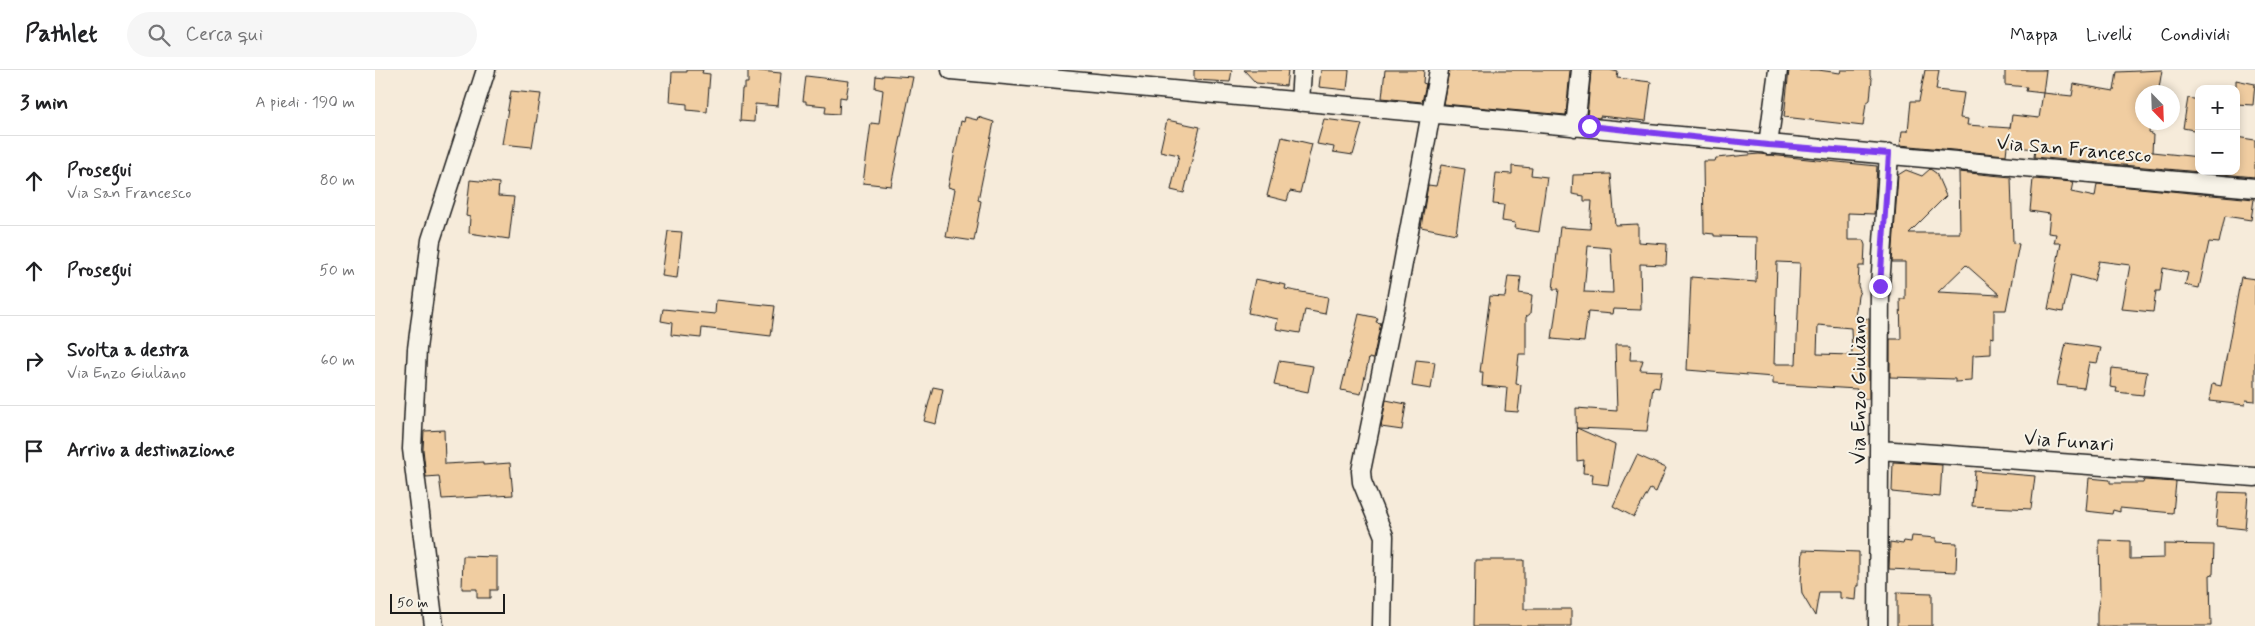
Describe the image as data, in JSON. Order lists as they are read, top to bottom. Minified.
{"streets":{"street":["Via San Francesco","Via Enzo Giuliano","Via Funari"]},"crossings":[["Via San Francesco","Via Enzo Giuliano"],["Via Enzo Giuliano","Via Funari"]],"scale_bar":"50 m","north":"bottom right","page":{"header":"Pathlet","search":"Cerca qui","nav":["Mappa","Livelli","Condividi"],"heading":["3 min","A piedi · 190 m"],"map_buttons":["+","−"],"list":[["Prosegui","Via San Francesco","80 m"],["Prosegui","50 m"],["Svolta a destra","Via Enzo Giuliano","60 m"],"Arrivo a destinazione"],"scale":"50 m"}}
